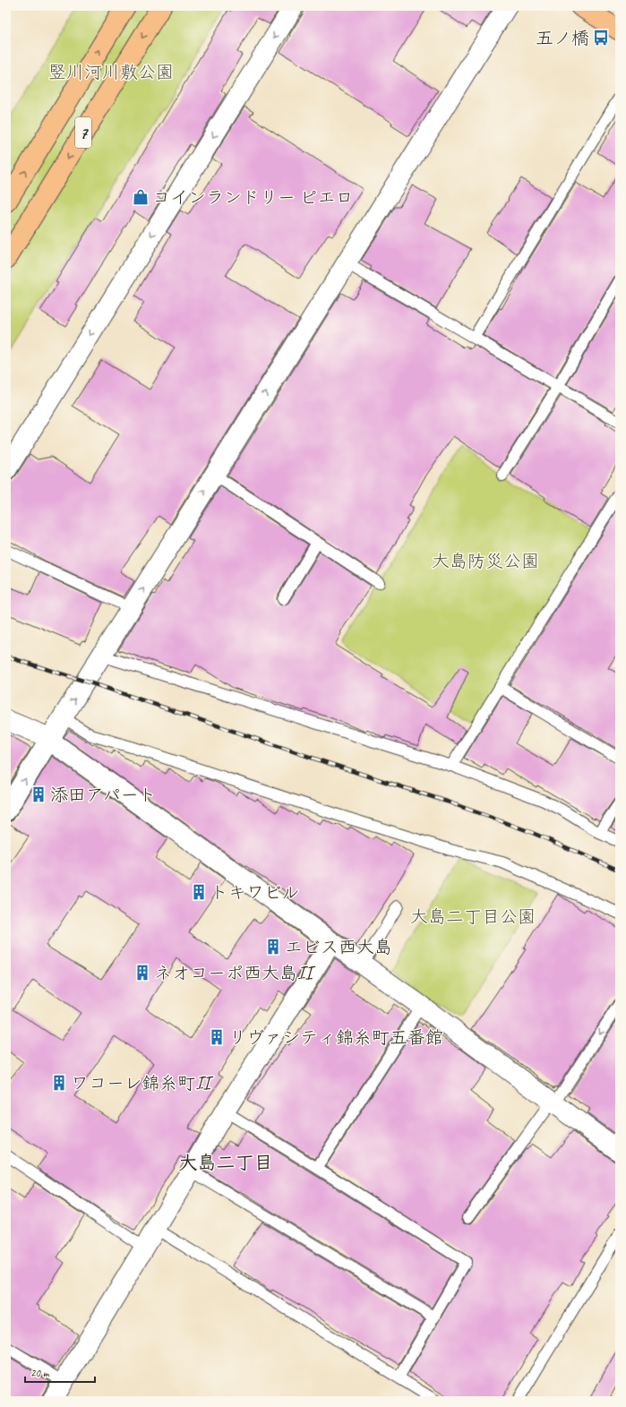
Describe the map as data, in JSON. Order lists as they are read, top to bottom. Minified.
{"streets":{"main road":["7"]},"districts":["大島二丁目"],"parks":["竪川河川敷公園","大島防災公園","大島二丁目公園"],"places":{"bus stop":["五ノ橋"],"shop":["コインランドリー ピエロ"],"building":["添田アパート","トキワビル","エビス西大島","ネオコーポ西大島II","リヴァシティ錦糸町五番館","ワコーレ錦糸町II"]},"scale_bar":"20 m"}
